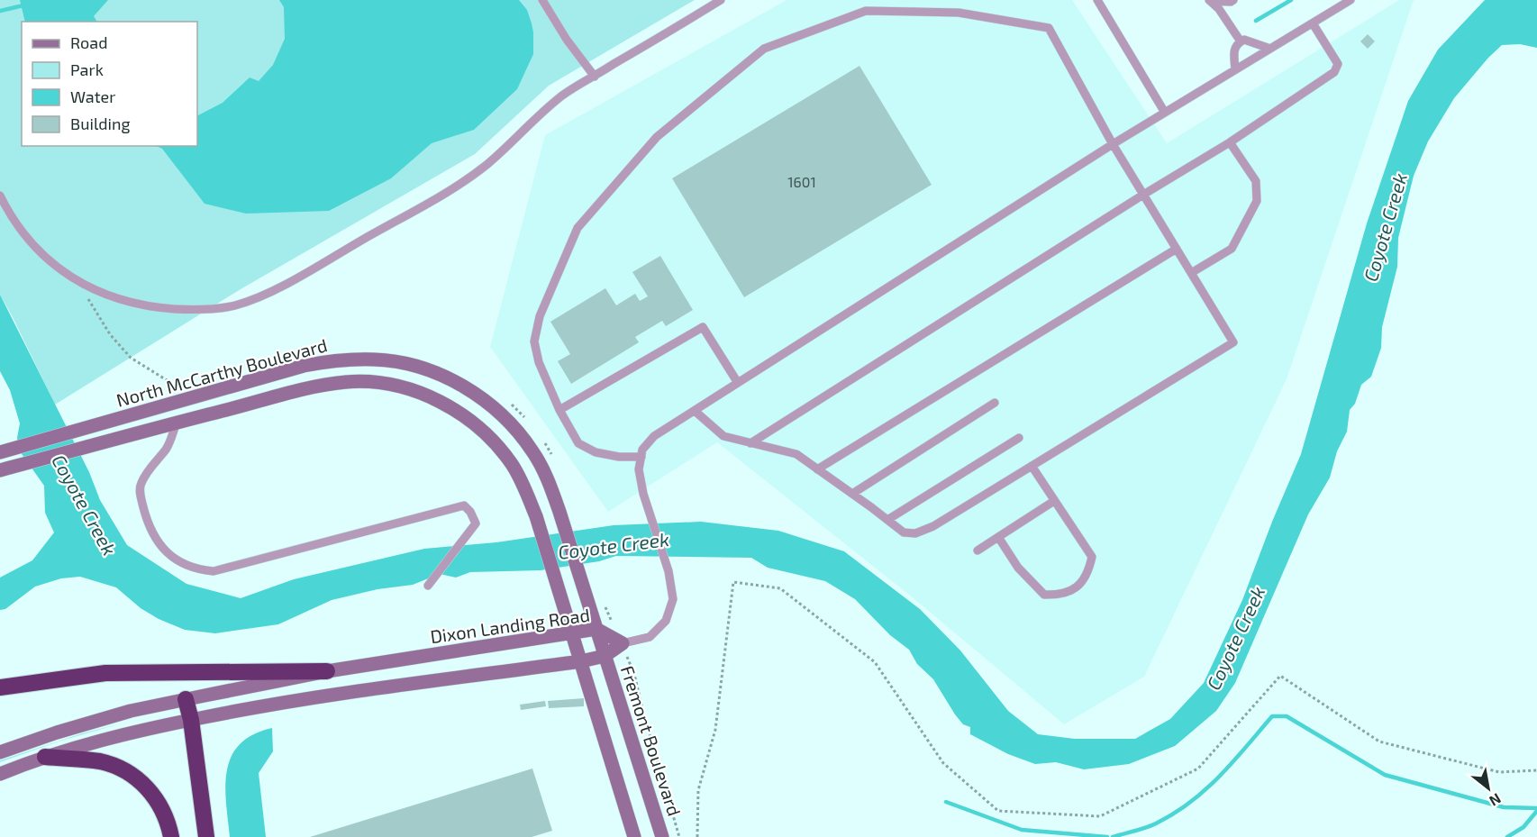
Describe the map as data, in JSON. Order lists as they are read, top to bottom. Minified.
{"streets":{"main road":["North McCarthy Boulevard","Dixon Landing Road","Fremont Boulevard"]},"crossings":[["North McCarthy Boulevard","Dixon Landing Road"],["North McCarthy Boulevard","Fremont Boulevard"]],"water":["Coyote Creek"],"house_numbers":["1601"],"legend":["Road","Park","Water","Building"],"north":"bottom right"}
